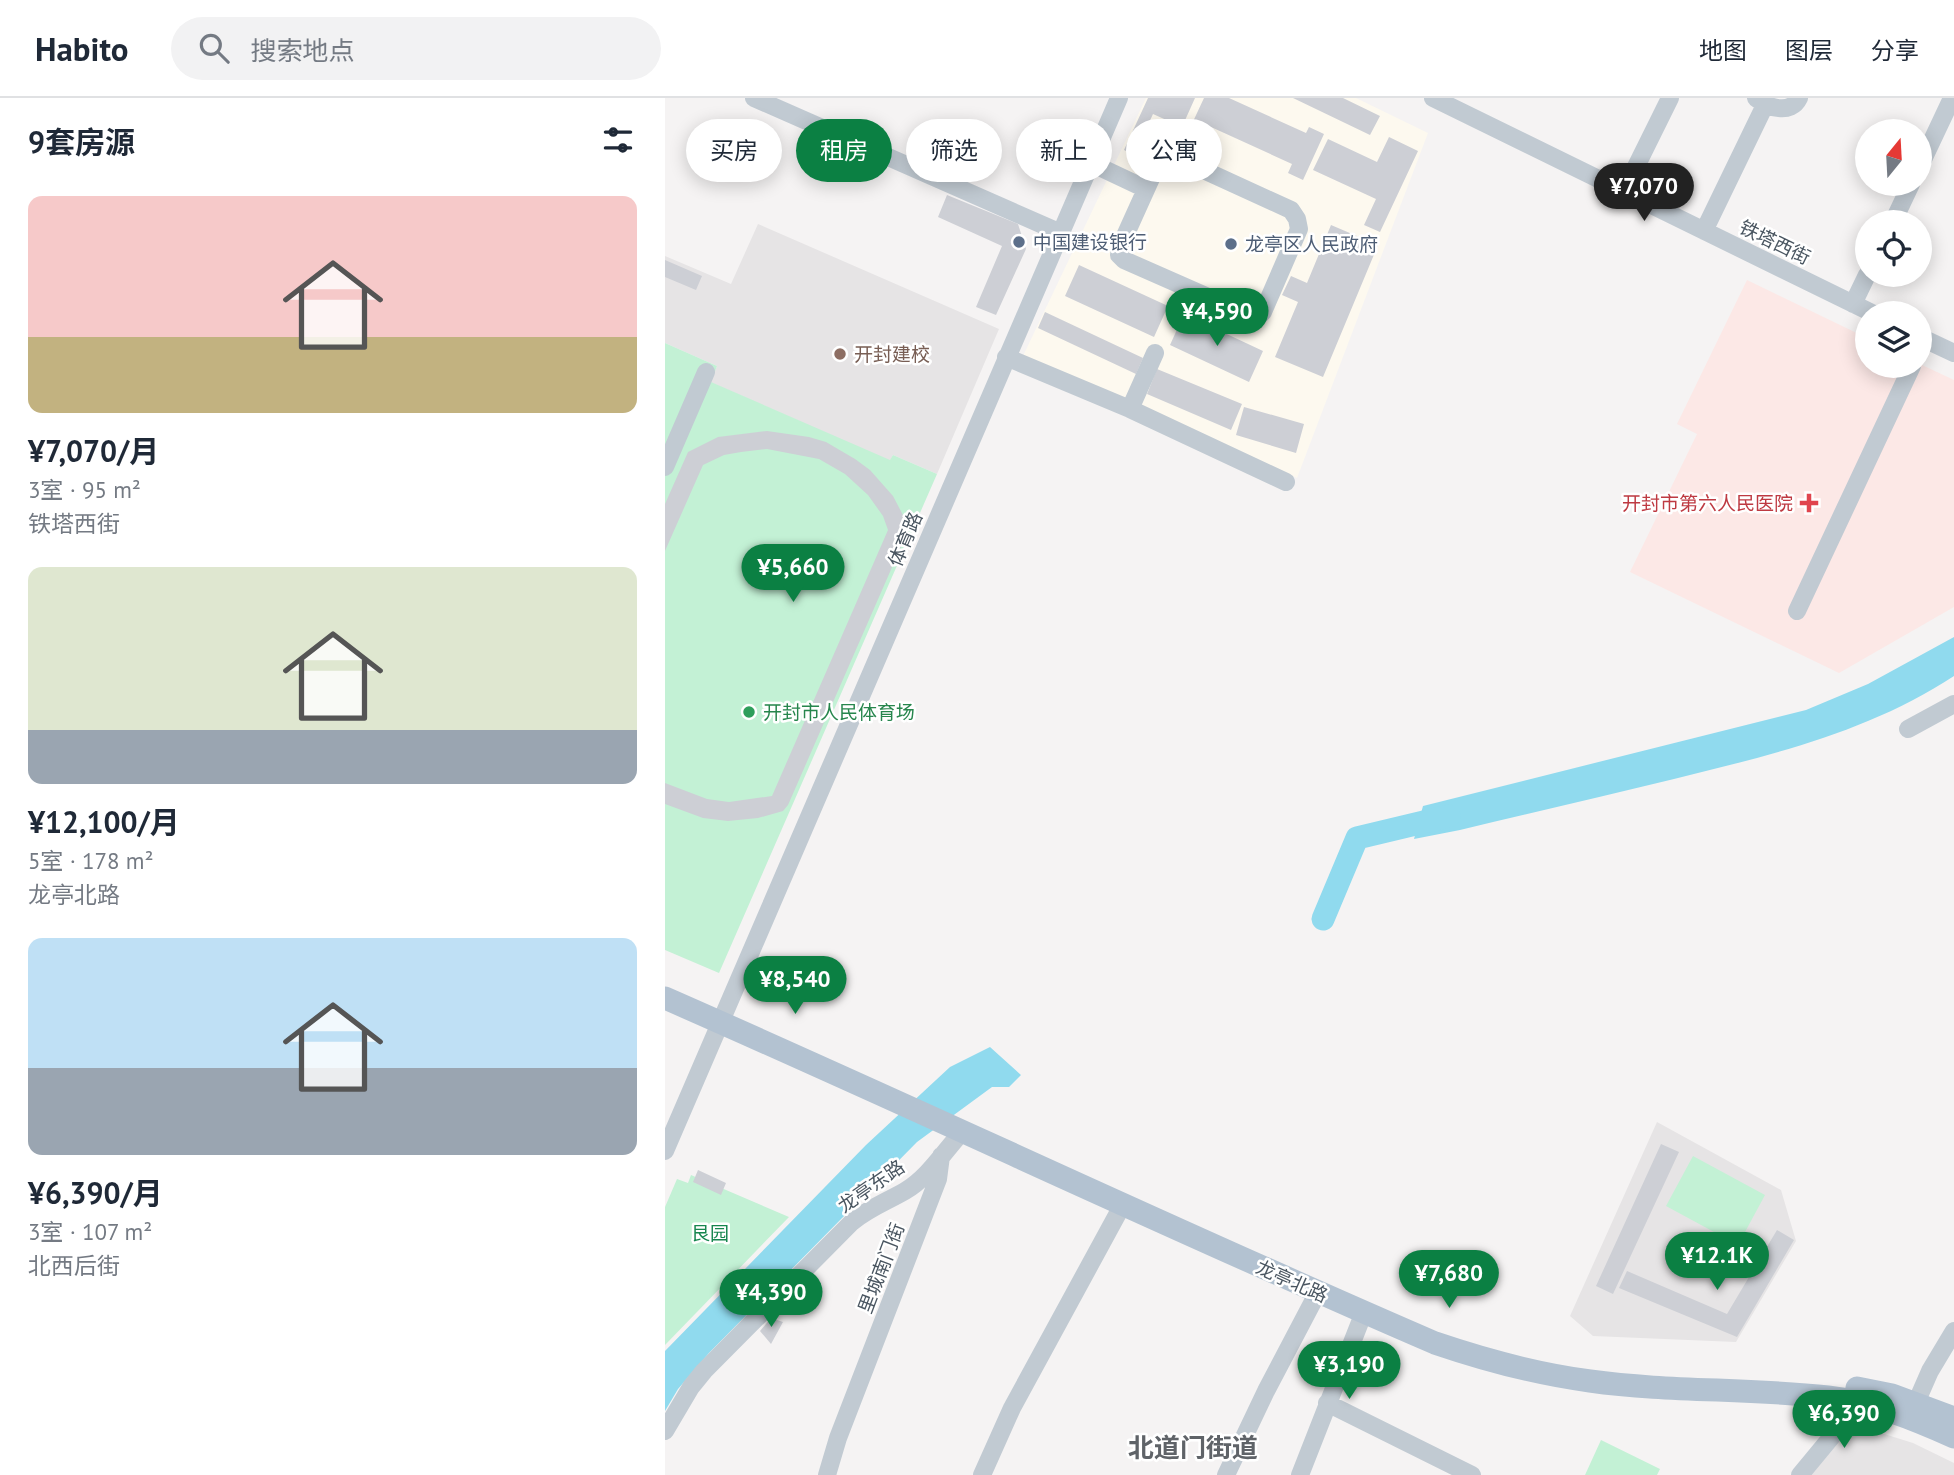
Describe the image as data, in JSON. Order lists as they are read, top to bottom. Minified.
{"streets":{"main road":["龙亭北路"],"street":["铁塔西街","体育路","龙亭东路","里城南门街"]},"crossings":[["体育路","龙亭北路"],["龙亭东路","里城南门街"],["龙亭东路","龙亭北路"]],"districts":["北道门街道"],"parks":["艮园"],"places":{"other":["中国建设银行","龙亭区人民政府","开封建校","开封市人民体育场"],"health":["开封市第六人民医院"]},"north":"top","page":{"header":"Habito","search":"搜索地点","nav":["地图","图层","分享"],"heading":"9套房源","chip":["买房","租房","筛选","新上","公寓"],"price":["¥7,070","¥4,590","¥5,660","¥8,540","¥12.1K","¥7,680","¥4,390","¥3,190","¥6,390"],"list":[{"name":"¥7,070/月","note":"3室 · 95 m² · 铁塔西街"},{"name":"¥12,100/月","note":"5室 · 178 m² · 龙亭北路"},{"name":"¥6,390/月","note":"3室 · 107 m² · 北西后街"}]}}
